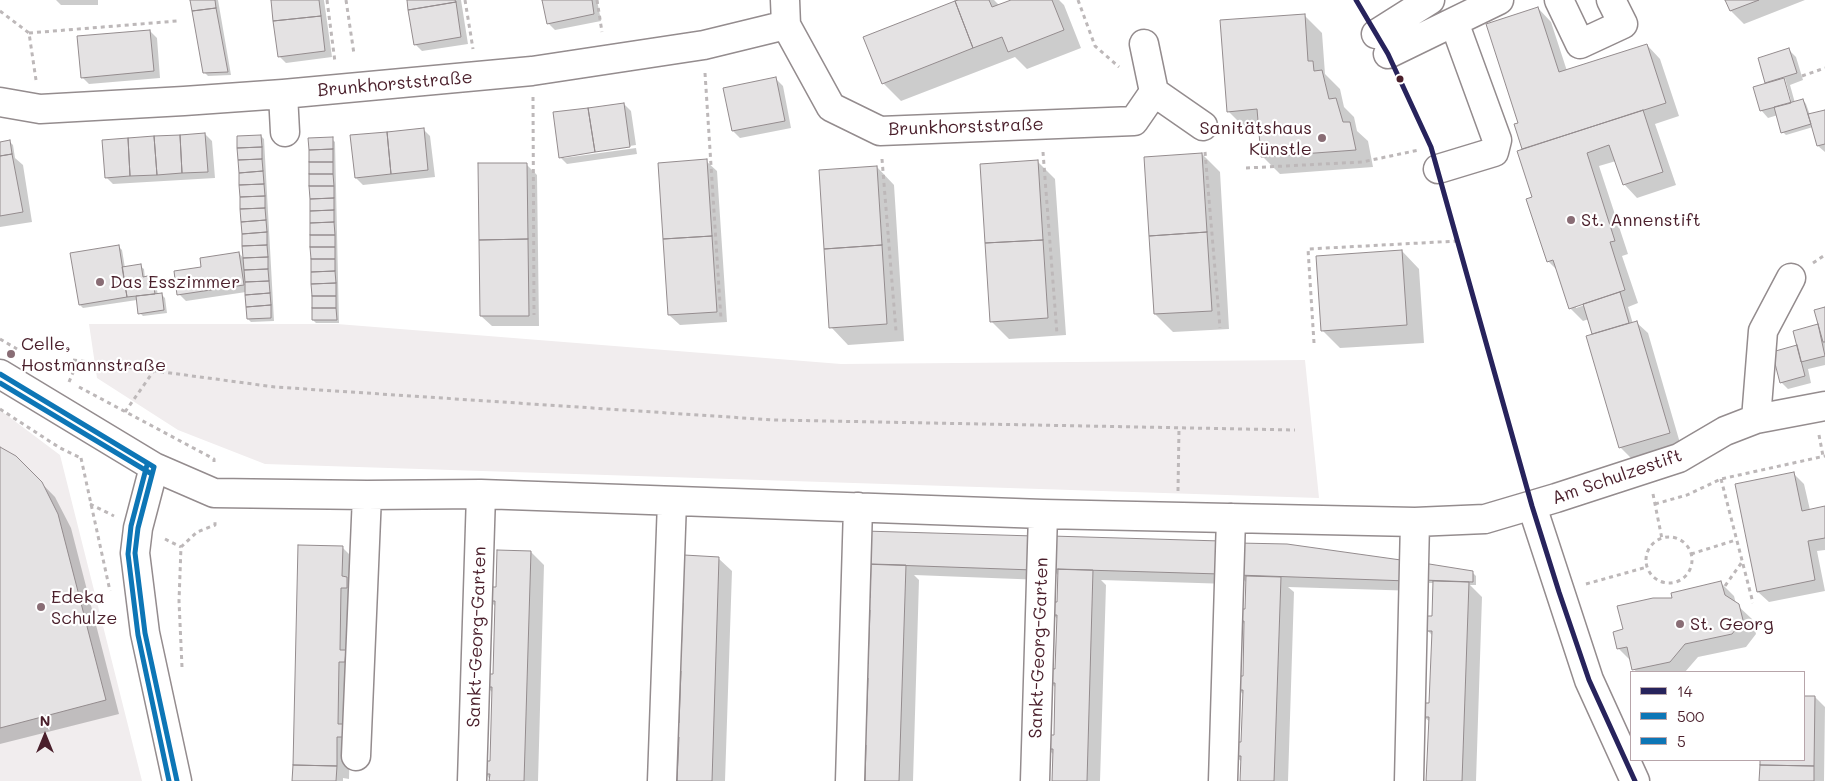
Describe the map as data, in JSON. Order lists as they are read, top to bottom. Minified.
{"streets":{"street":["Brunkhorststraße","Am Schulzestift","Sankt-Georg-Garten"]},"places":["Sanitätshaus Künstle","St. Annenstift","Das Esszimmer","Celle, Hostmannstraße","Edeka Schulze","St. Georg"],"lines":["transit line 14","transit line 500","transit line 5"],"legend":["14","500","5"],"north":"top"}
